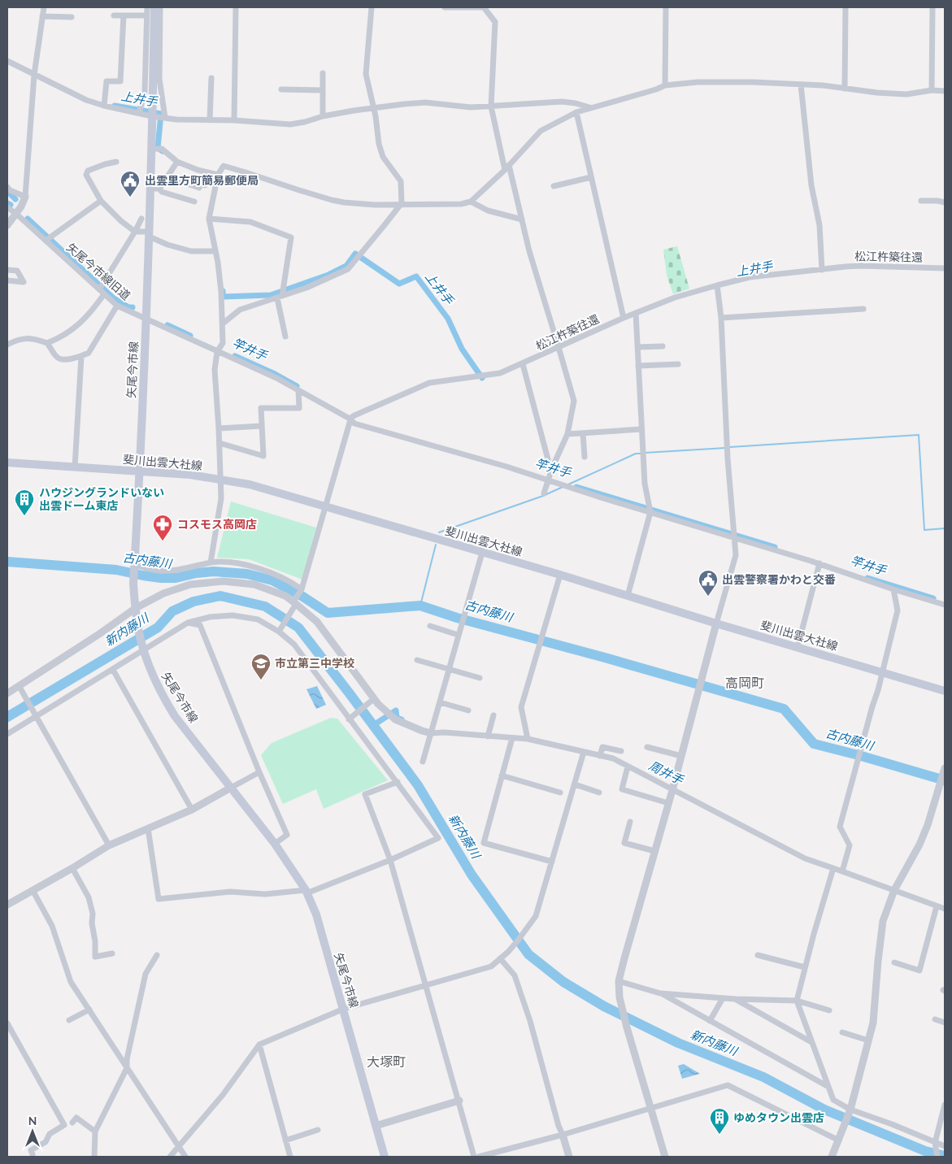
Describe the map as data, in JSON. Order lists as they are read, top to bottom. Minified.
{"streets":{"main road":["矢尾今市線","斐川出雲大社線"],"street":["松江杵築往還","矢尾今市線旧道"]},"crossings":[["矢尾今市線旧道","矢尾今市線"],["矢尾今市線","斐川出雲大社線"]],"districts":["高岡町","大塚町"],"water":["上井手","竿井手","古内藤川","新内藤川","周井手"],"places":{"public building":["出雲里方町簡易郵便局","出雲警察署かわと交番"],"building":["ハウジングランドいない 出雲ドーム東店","ゆめタウン出雲店"],"pharmacy":["コスモス高岡店"],"school or university":["市立第三中学校"]},"north":"top"}
